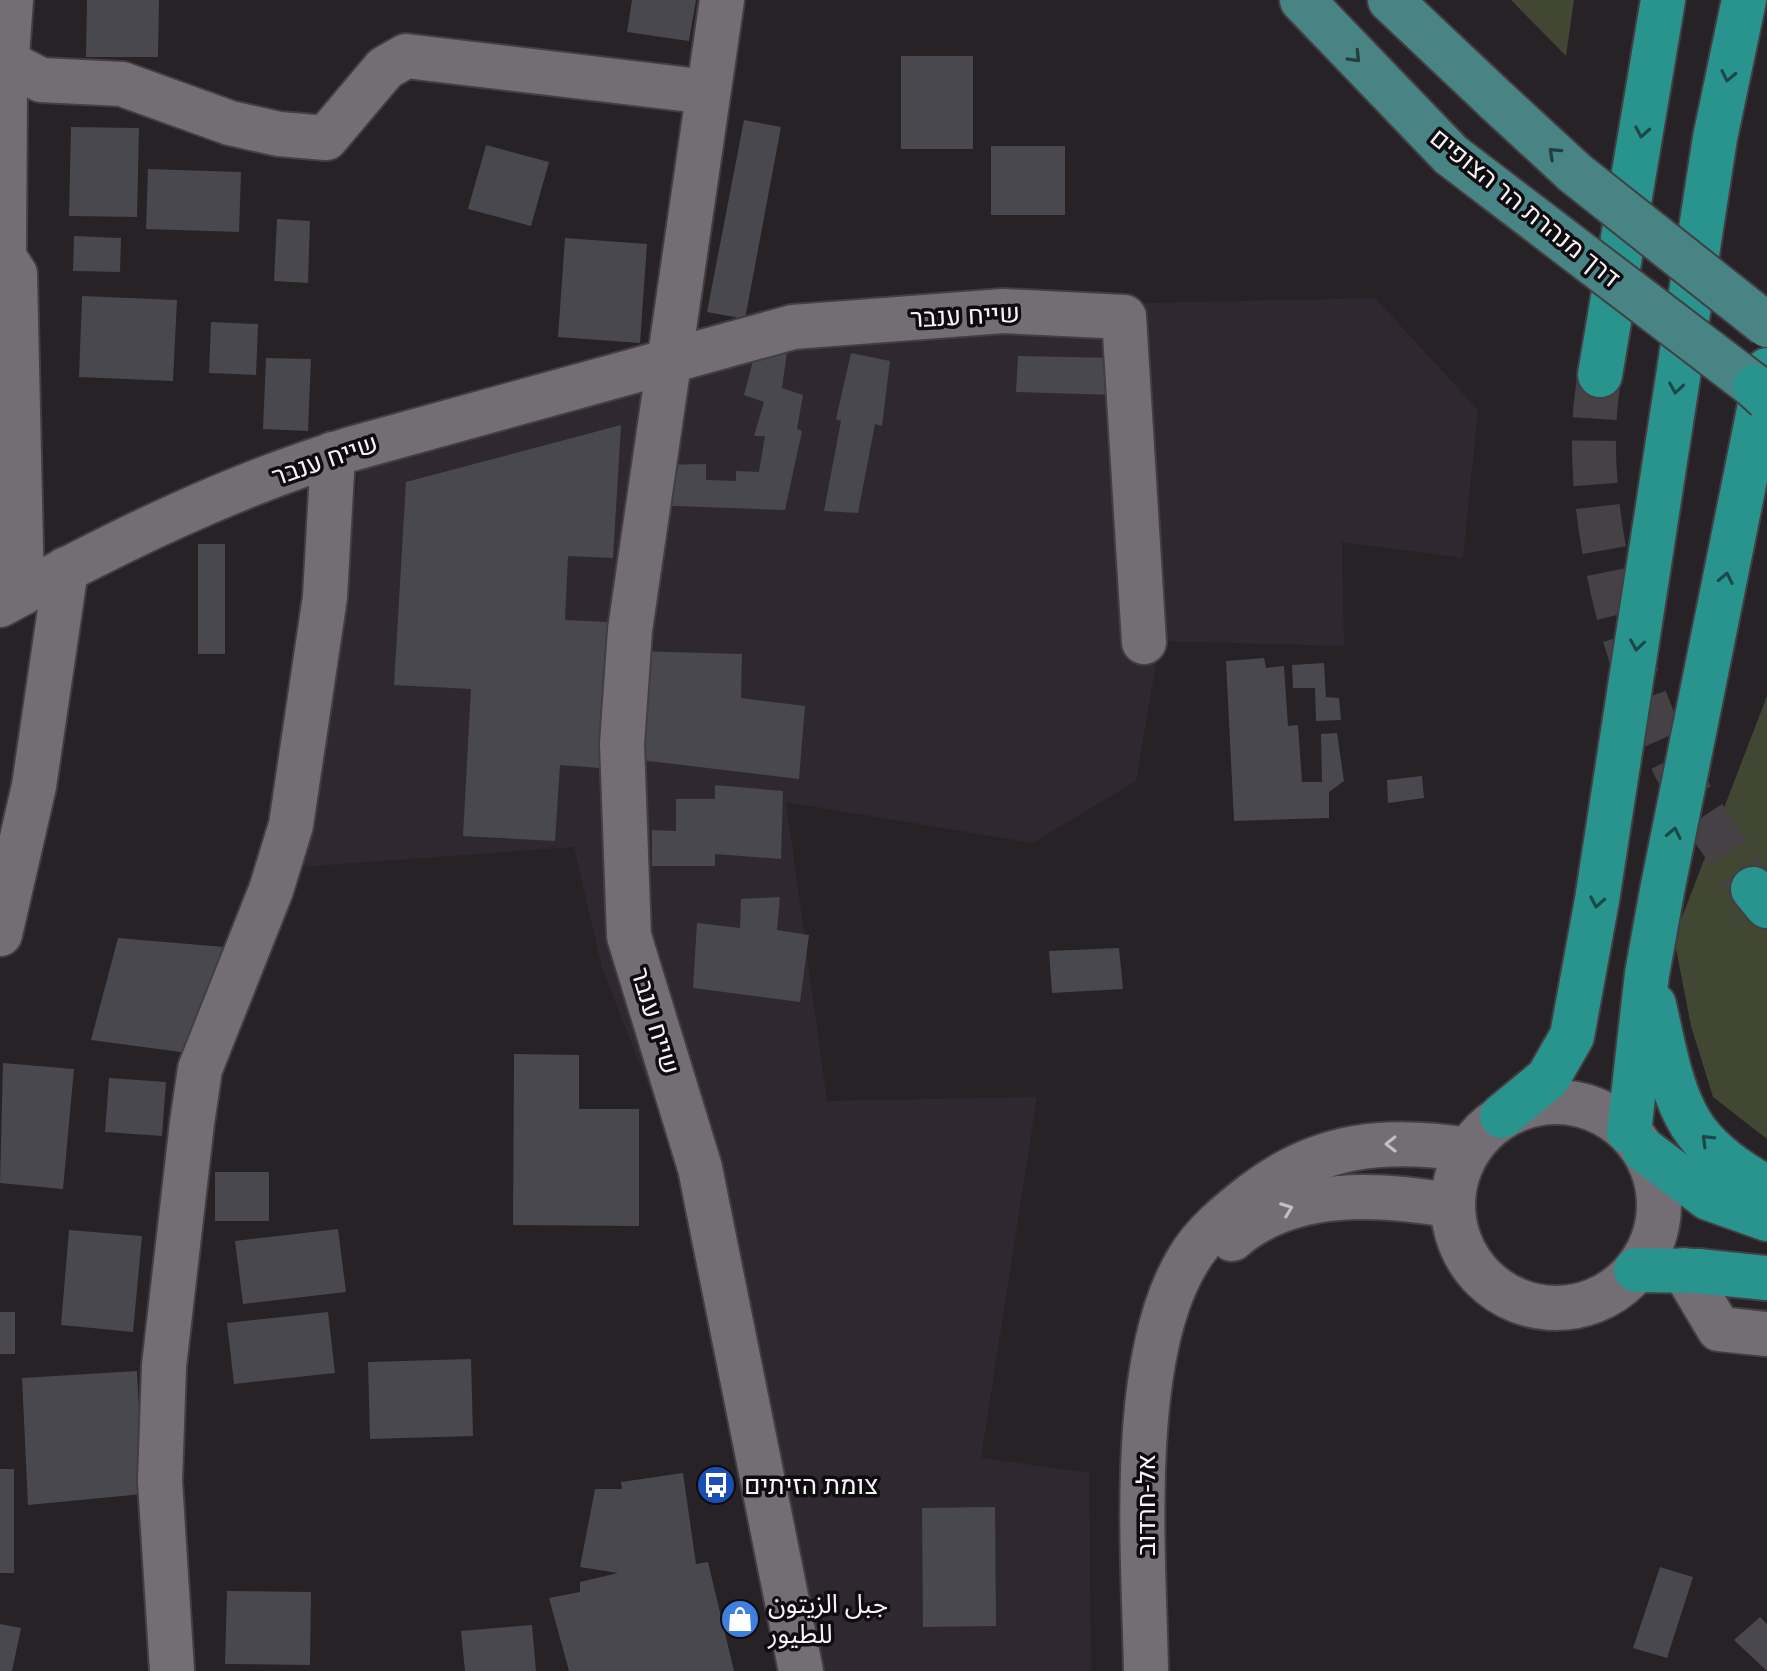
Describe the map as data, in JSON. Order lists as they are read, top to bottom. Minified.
{"streets":{"main road":["דרך מנהרת הר הצופים"],"street":["שייח ענבר","אל-חרדוב"]},"places":{"bus stop":["צומת הזיתים"],"shop":["جبل الزيتون للطيور"]}}
